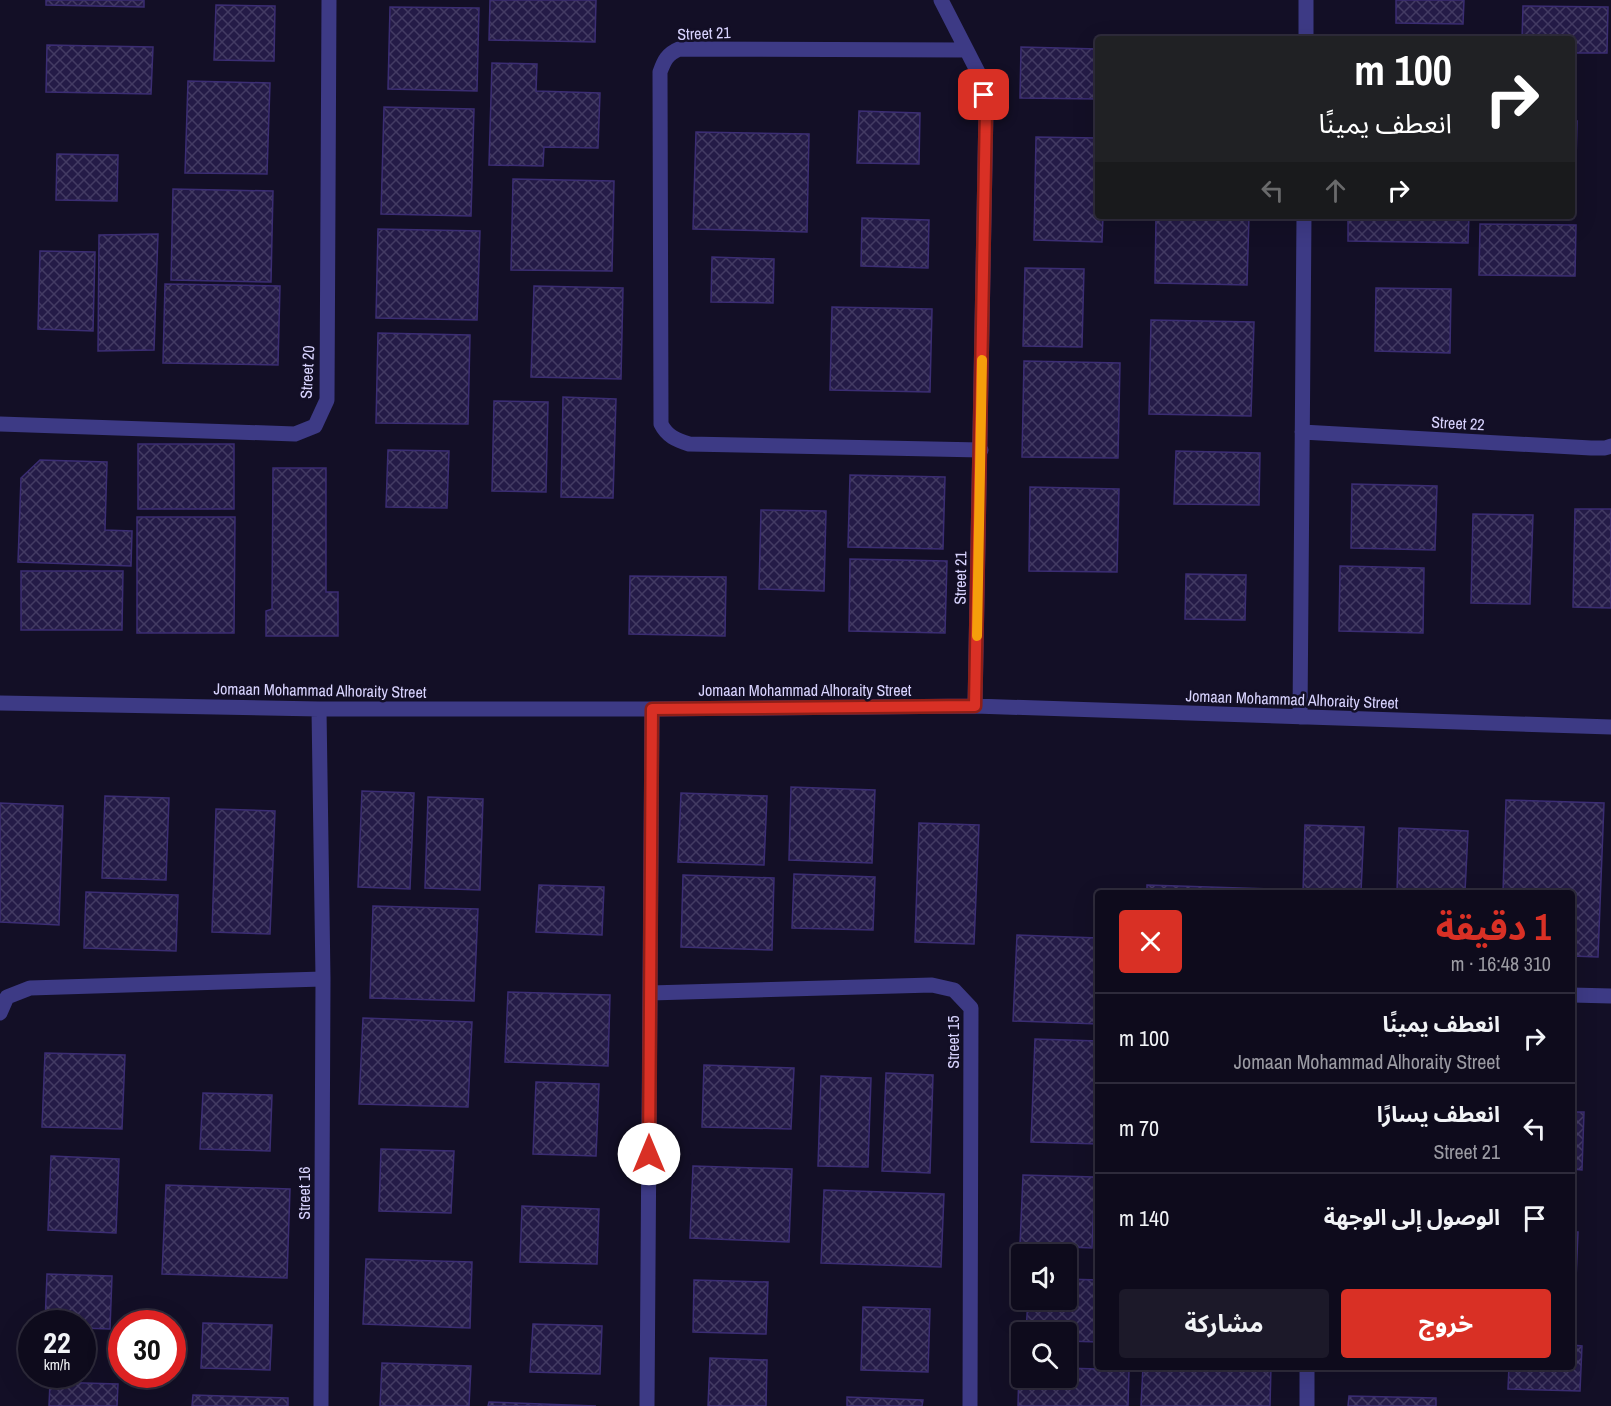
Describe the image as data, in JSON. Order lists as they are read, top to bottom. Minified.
{"streets":{"street":["Street 21","Street 20","Street 22","Jomaan Mohammad Alhoraity Street","Street 15","Street 16"]},"crossings":[["Street 21","Jomaan Mohammad Alhoraity Street"],["Jomaan Mohammad Alhoraity Street","Street 16"]],"page":{"turn":["100 m","انعطف يمينًا"],"heading":["1 دقيقة","310 m · 16:48"],"list":[{"name":"انعطف يمينًا","note":"Jomaan Mohammad Alhoraity Street","value":"100 m"},{"name":"انعطف يسارًا","note":"Street 21","value":"70 m"},{"name":"الوصول إلى الوجهة","value":"140 m"}],"buttons":["خروج","مشاركة"],"speed":"22 km/h","limit":"30"}}
